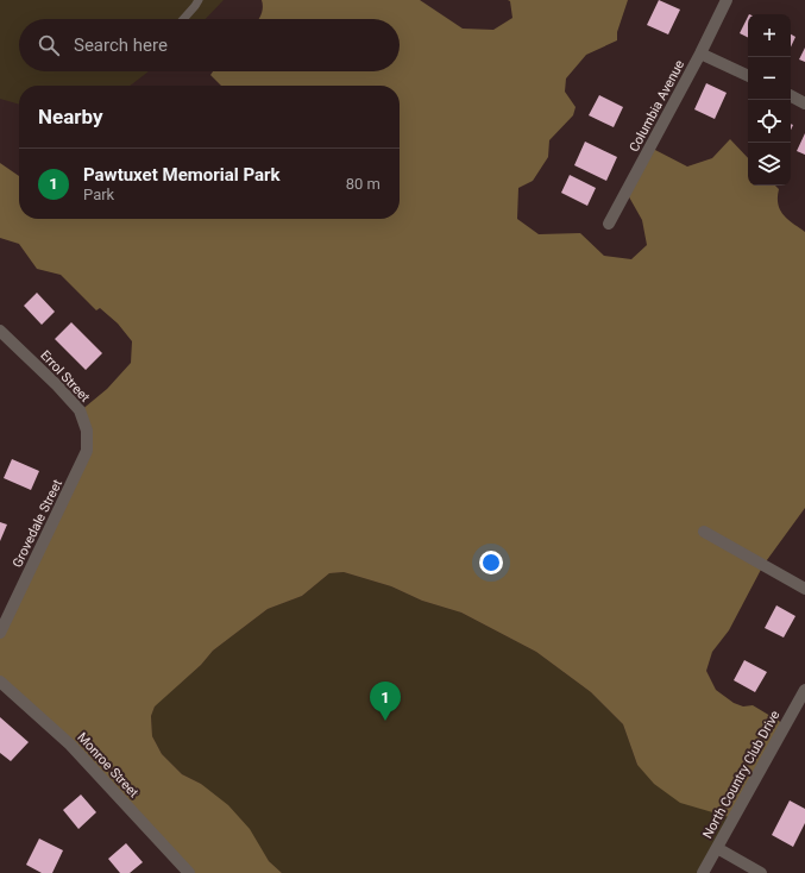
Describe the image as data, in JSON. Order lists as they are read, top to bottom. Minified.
{"streets":{"street":["Columbia Avenue","Errol Street","Grovedale Street","Monroe Street","North Country Club Drive"]},"crossings":[["Errol Street","Grovedale Street"]],"page":{"map_buttons":["+","−"],"search":"Search here","heading":"Nearby","list":[{"mark":"1","name":"Pawtuxet Memorial Park","note":"Park","value":"80 m"}],"pins":"1"}}
